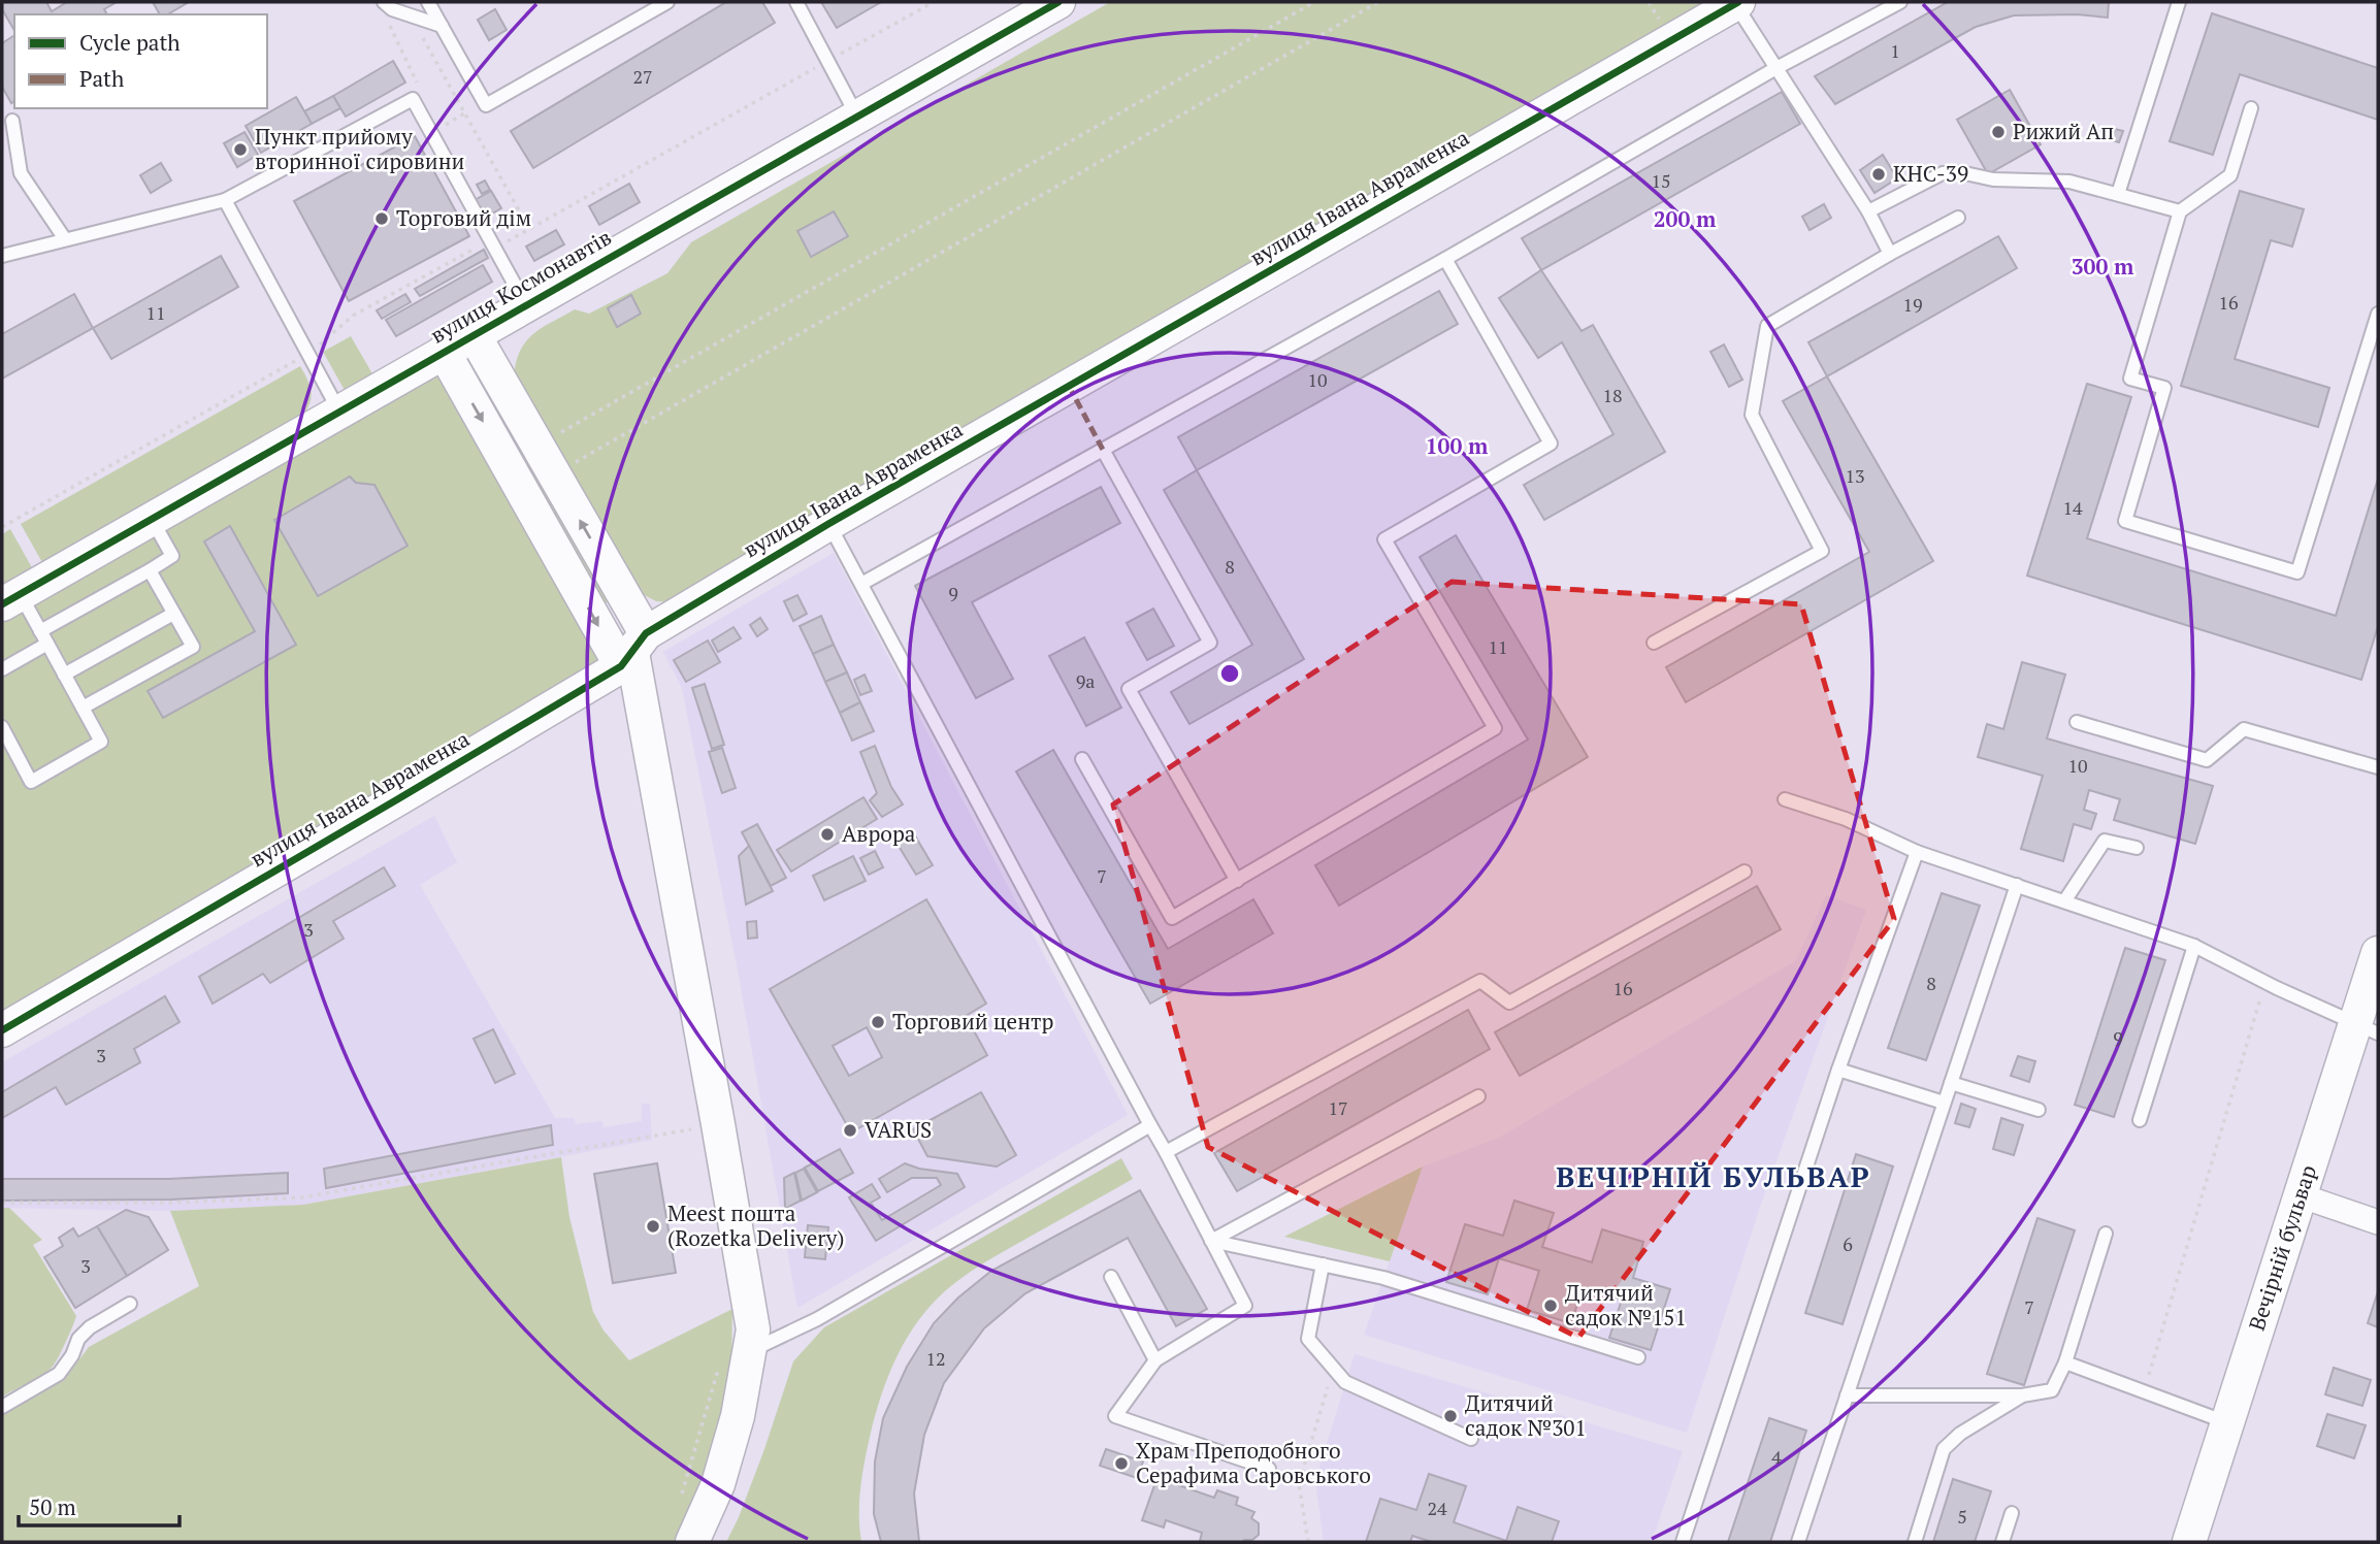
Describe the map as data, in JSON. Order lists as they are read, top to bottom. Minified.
{"streets":{"street":["вулиця Івана Авраменка","вулиця Космонавтів","Вечірній бульвар"]},"districts":["ВЕЧІРНІЙ БУЛЬВАР"],"places":["Рижий Ап","Пункт прийому вторинної сировини","КНС-39","Торговий дім","Аврора","Торговий центр","VARUS","Meest пошта (Rozetka Delivery)","Дитячий садок №151","Дитячий садок №301","Храм Преподобного Серафима Саровського"],"house_numbers":["1","27","15","16","19","11","10","18","13","14","8","9","11","9а","10","7","3","8","16","9","3","17","6","3","7","12","4","24","5"],"legend":["Cycle path","Path"],"scale_bar":"50 m","rings":["200 m","300 m","100 m"]}
